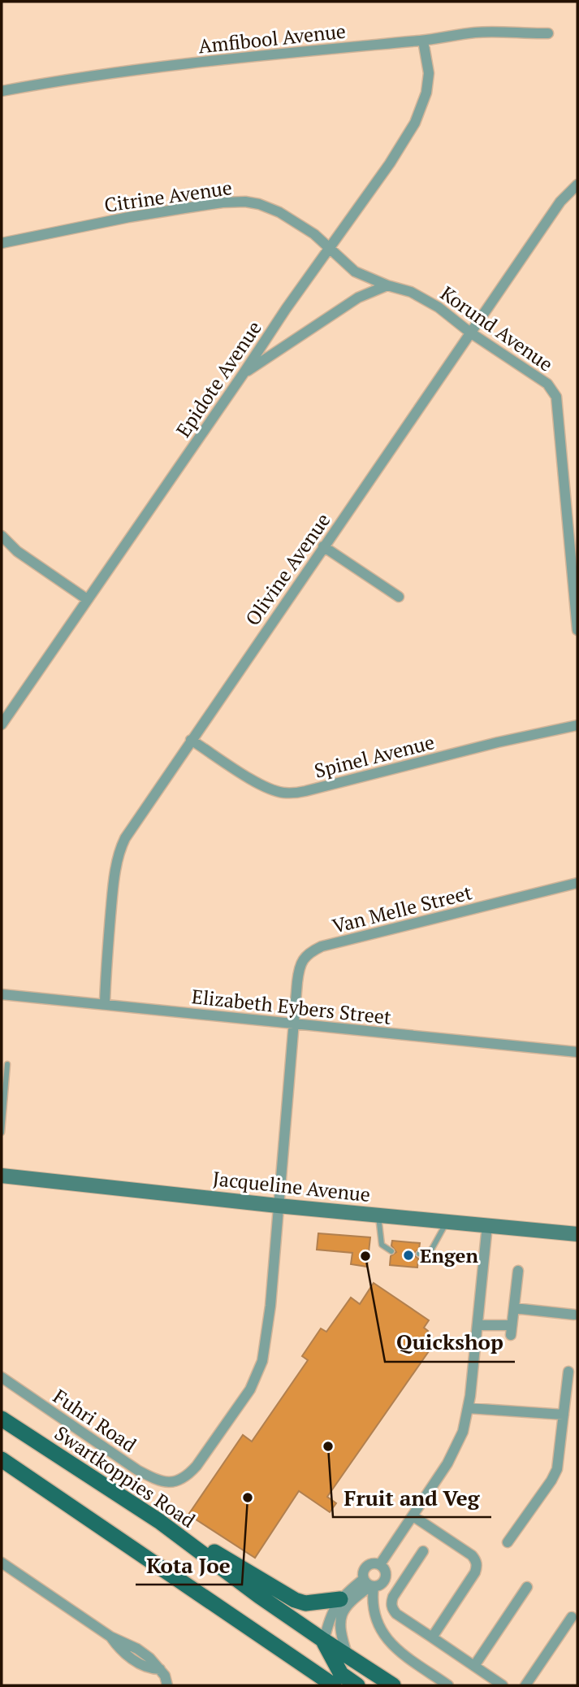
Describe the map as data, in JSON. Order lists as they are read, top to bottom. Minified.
{"streets":{"main road":["Swartkoppies Road"],"street":["Amfibool Avenue","Citrine Avenue","Korund Avenue","Epidote Avenue","Olivine Avenue","Spinel Avenue","Van Melle Street","Elizabeth Eybers Street","Jacqueline Avenue","Fuhri Road"]},"crossings":[["Amfibool Avenue","Epidote Avenue"],["Citrine Avenue","Korund Avenue"],["Citrine Avenue","Epidote Avenue"],["Korund Avenue","Epidote Avenue"],["Korund Avenue","Olivine Avenue"],["Olivine Avenue","Spinel Avenue"],["Olivine Avenue","Elizabeth Eybers Street"],["Van Melle Street","Elizabeth Eybers Street"],["Van Melle Street","Jacqueline Avenue"],["Van Melle Street","Fuhri Road"]],"places":["Engen","Quickshop","Fruit and Veg","Kota Joe"]}
